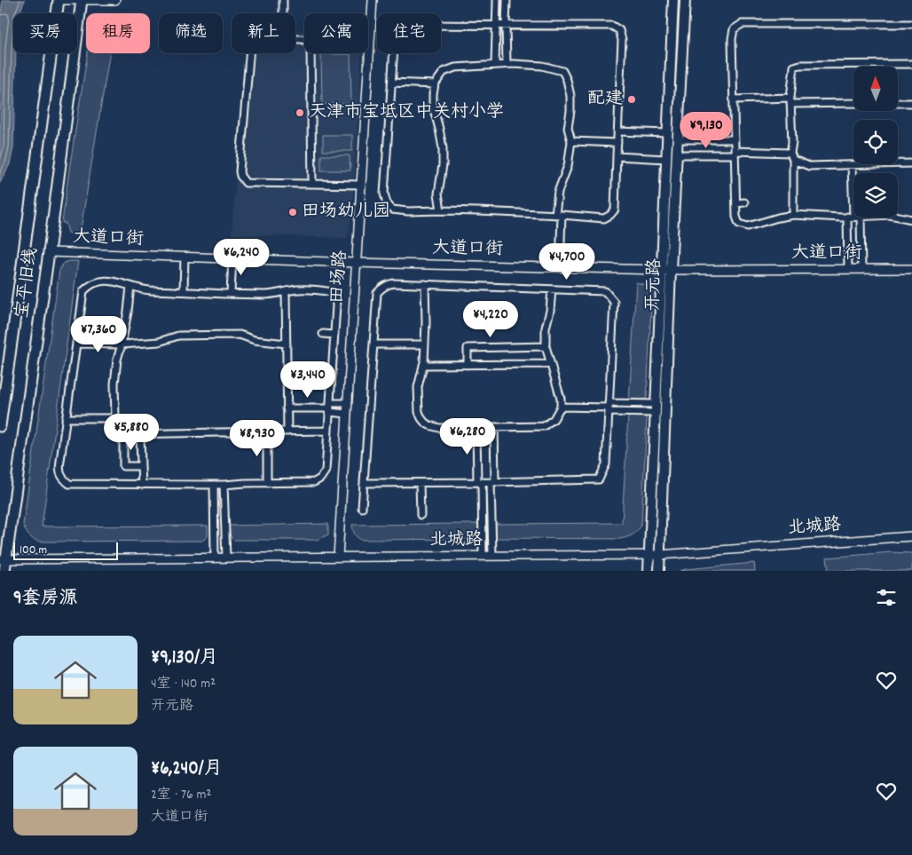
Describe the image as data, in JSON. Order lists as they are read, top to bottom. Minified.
{"streets":{"main road":["宝平旧线","开元路"],"street":["大道口街","田场路","北城路"]},"crossings":[["大道口街","田场路"],["大道口街","宝平旧线"],["大道口街","开元路"],["田场路","北城路"],["宝平旧线","北城路"],["开元路","北城路"]],"places":["配建","天津市宝坻区中关村小学","田场幼儿园"],"scale_bar":"100 m","north":"top","page":{"chip":["买房","租房","筛选","新上","公寓","住宅"],"price":["¥9,130","¥6,240","¥4,700","¥4,220","¥7,360","¥3,440","¥5,880","¥6,280","¥8,930"],"scale":"100 m","heading":"9套房源","list":[{"name":"¥9,130/月","note":"4室 · 140 m² · 开元路"},{"name":"¥6,240/月","note":"2室 · 76 m² · 大道口街"}]}}
